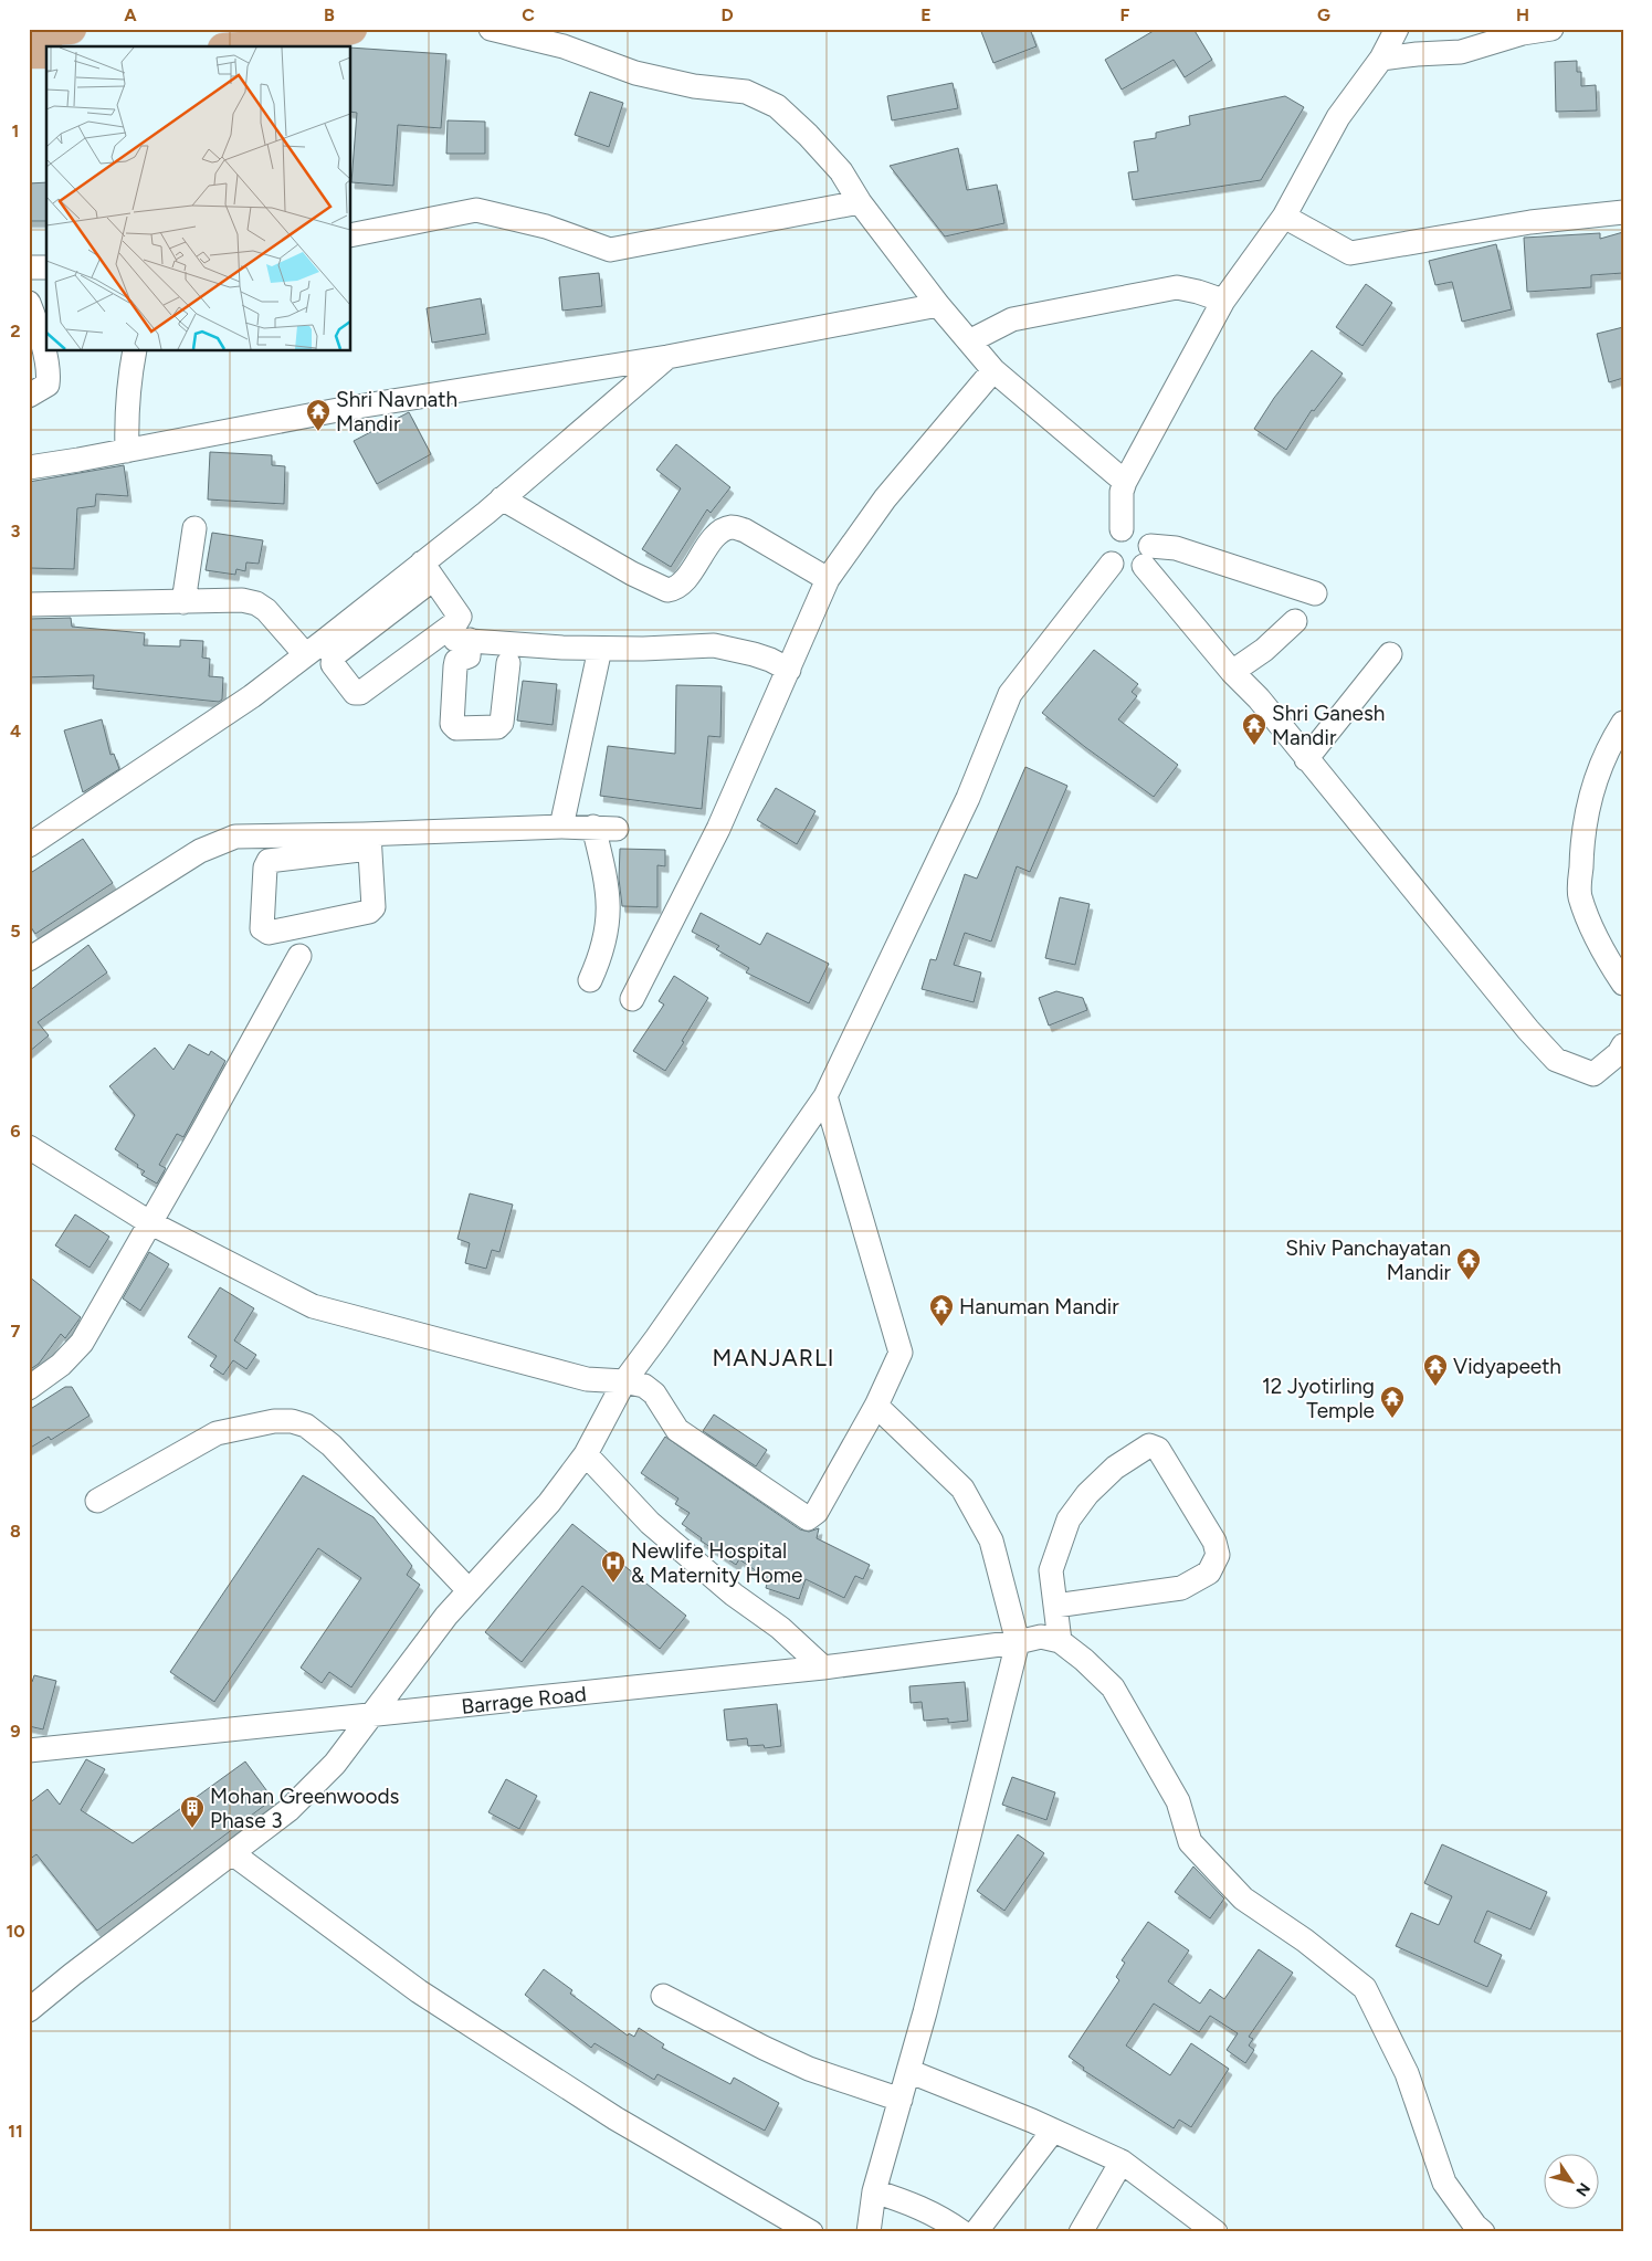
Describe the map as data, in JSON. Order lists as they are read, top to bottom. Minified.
{"streets":{"street":["Barrage Road"]},"districts":["MANJARLI"],"places":{"temple":["Shri Navnath Mandir","Shri Ganesh Mandir","Shiv Panchayatan Mandir","Hanuman Mandir","Vidyapeeth","12 Jyotirling Temple"],"hospital":["Newlife Hospital & Maternity Home"],"building":["Mohan Greenwoods Phase 3"]},"north":"bottom right","grid":{"columns":["A","B","C","D","E","F","G","H"],"rows":["1","2","3","4","5","6","7","8","9","10","11"]}}
